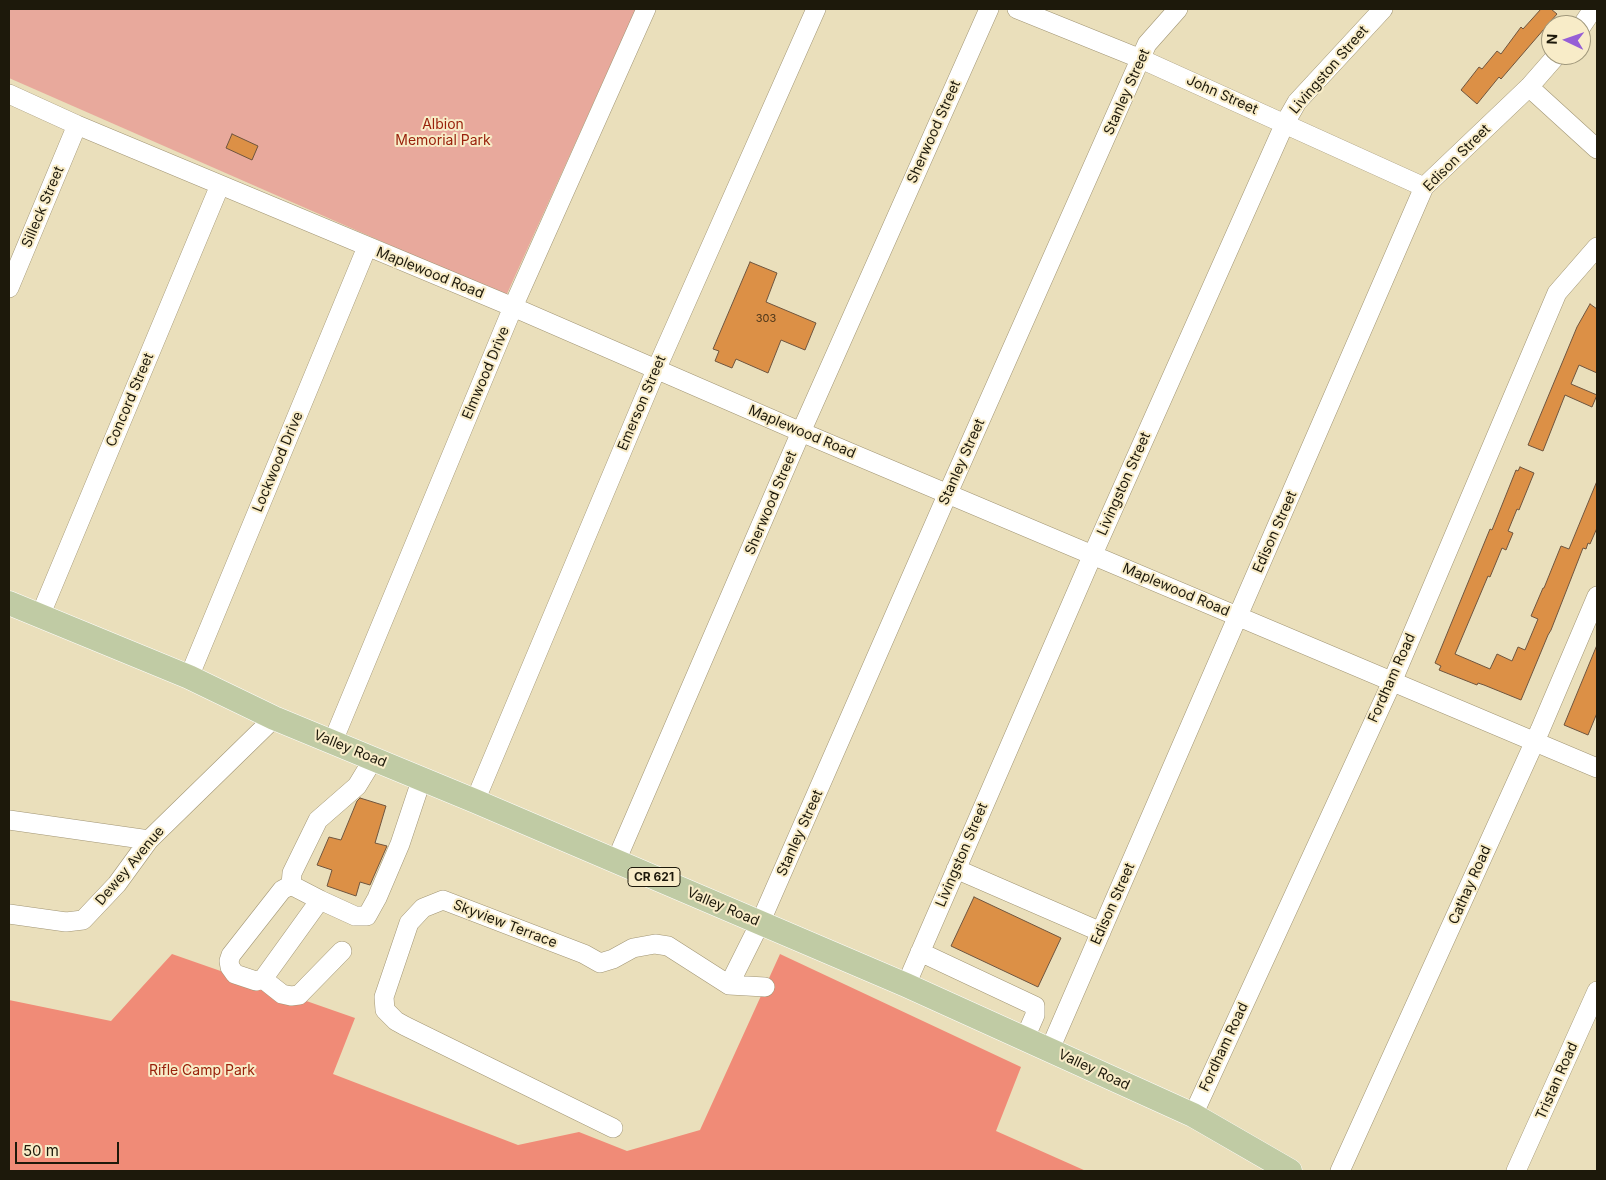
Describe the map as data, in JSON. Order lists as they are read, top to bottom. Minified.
{"streets":{"main road":["Valley Road","CR 621"],"street":["Livingston Street","Stanley Street","John Street","Sherwood Street","Edison Street","Silleck Street","Maplewood Road","Elmwood Drive","Concord Street","Emerson Street","Lockwood Drive","Fordham Road","Dewey Avenue","Cathay Road","Skyview Terrace","Tristan Road"]},"crossings":[["Livingston Street","John Street"],["Livingston Street","Maplewood Road"],["Livingston Street","Valley Road"],["Stanley Street","John Street"],["Stanley Street","Maplewood Road"],["Stanley Street","Valley Road"],["John Street","Edison Street"],["Sherwood Street","Maplewood Road"],["Sherwood Street","Valley Road"],["Edison Street","Maplewood Road"],["Edison Street","Valley Road"],["Silleck Street","Maplewood Road"],["Maplewood Road","Elmwood Drive"],["Maplewood Road","Concord Street"],["Maplewood Road","Emerson Street"],["Maplewood Road","Lockwood Drive"],["Maplewood Road","Fordham Road"],["Maplewood Road","Cathay Road"],["Elmwood Drive","Valley Road"],["Concord Street","Valley Road"],["Emerson Street","Valley Road"],["Lockwood Drive","Valley Road"],["Fordham Road","Valley Road"],["Valley Road","Dewey Avenue"]],"parks":["Albion Memorial Park","Rifle Camp Park"],"house_numbers":["303"],"scale_bar":"50 m","north":"left"}
